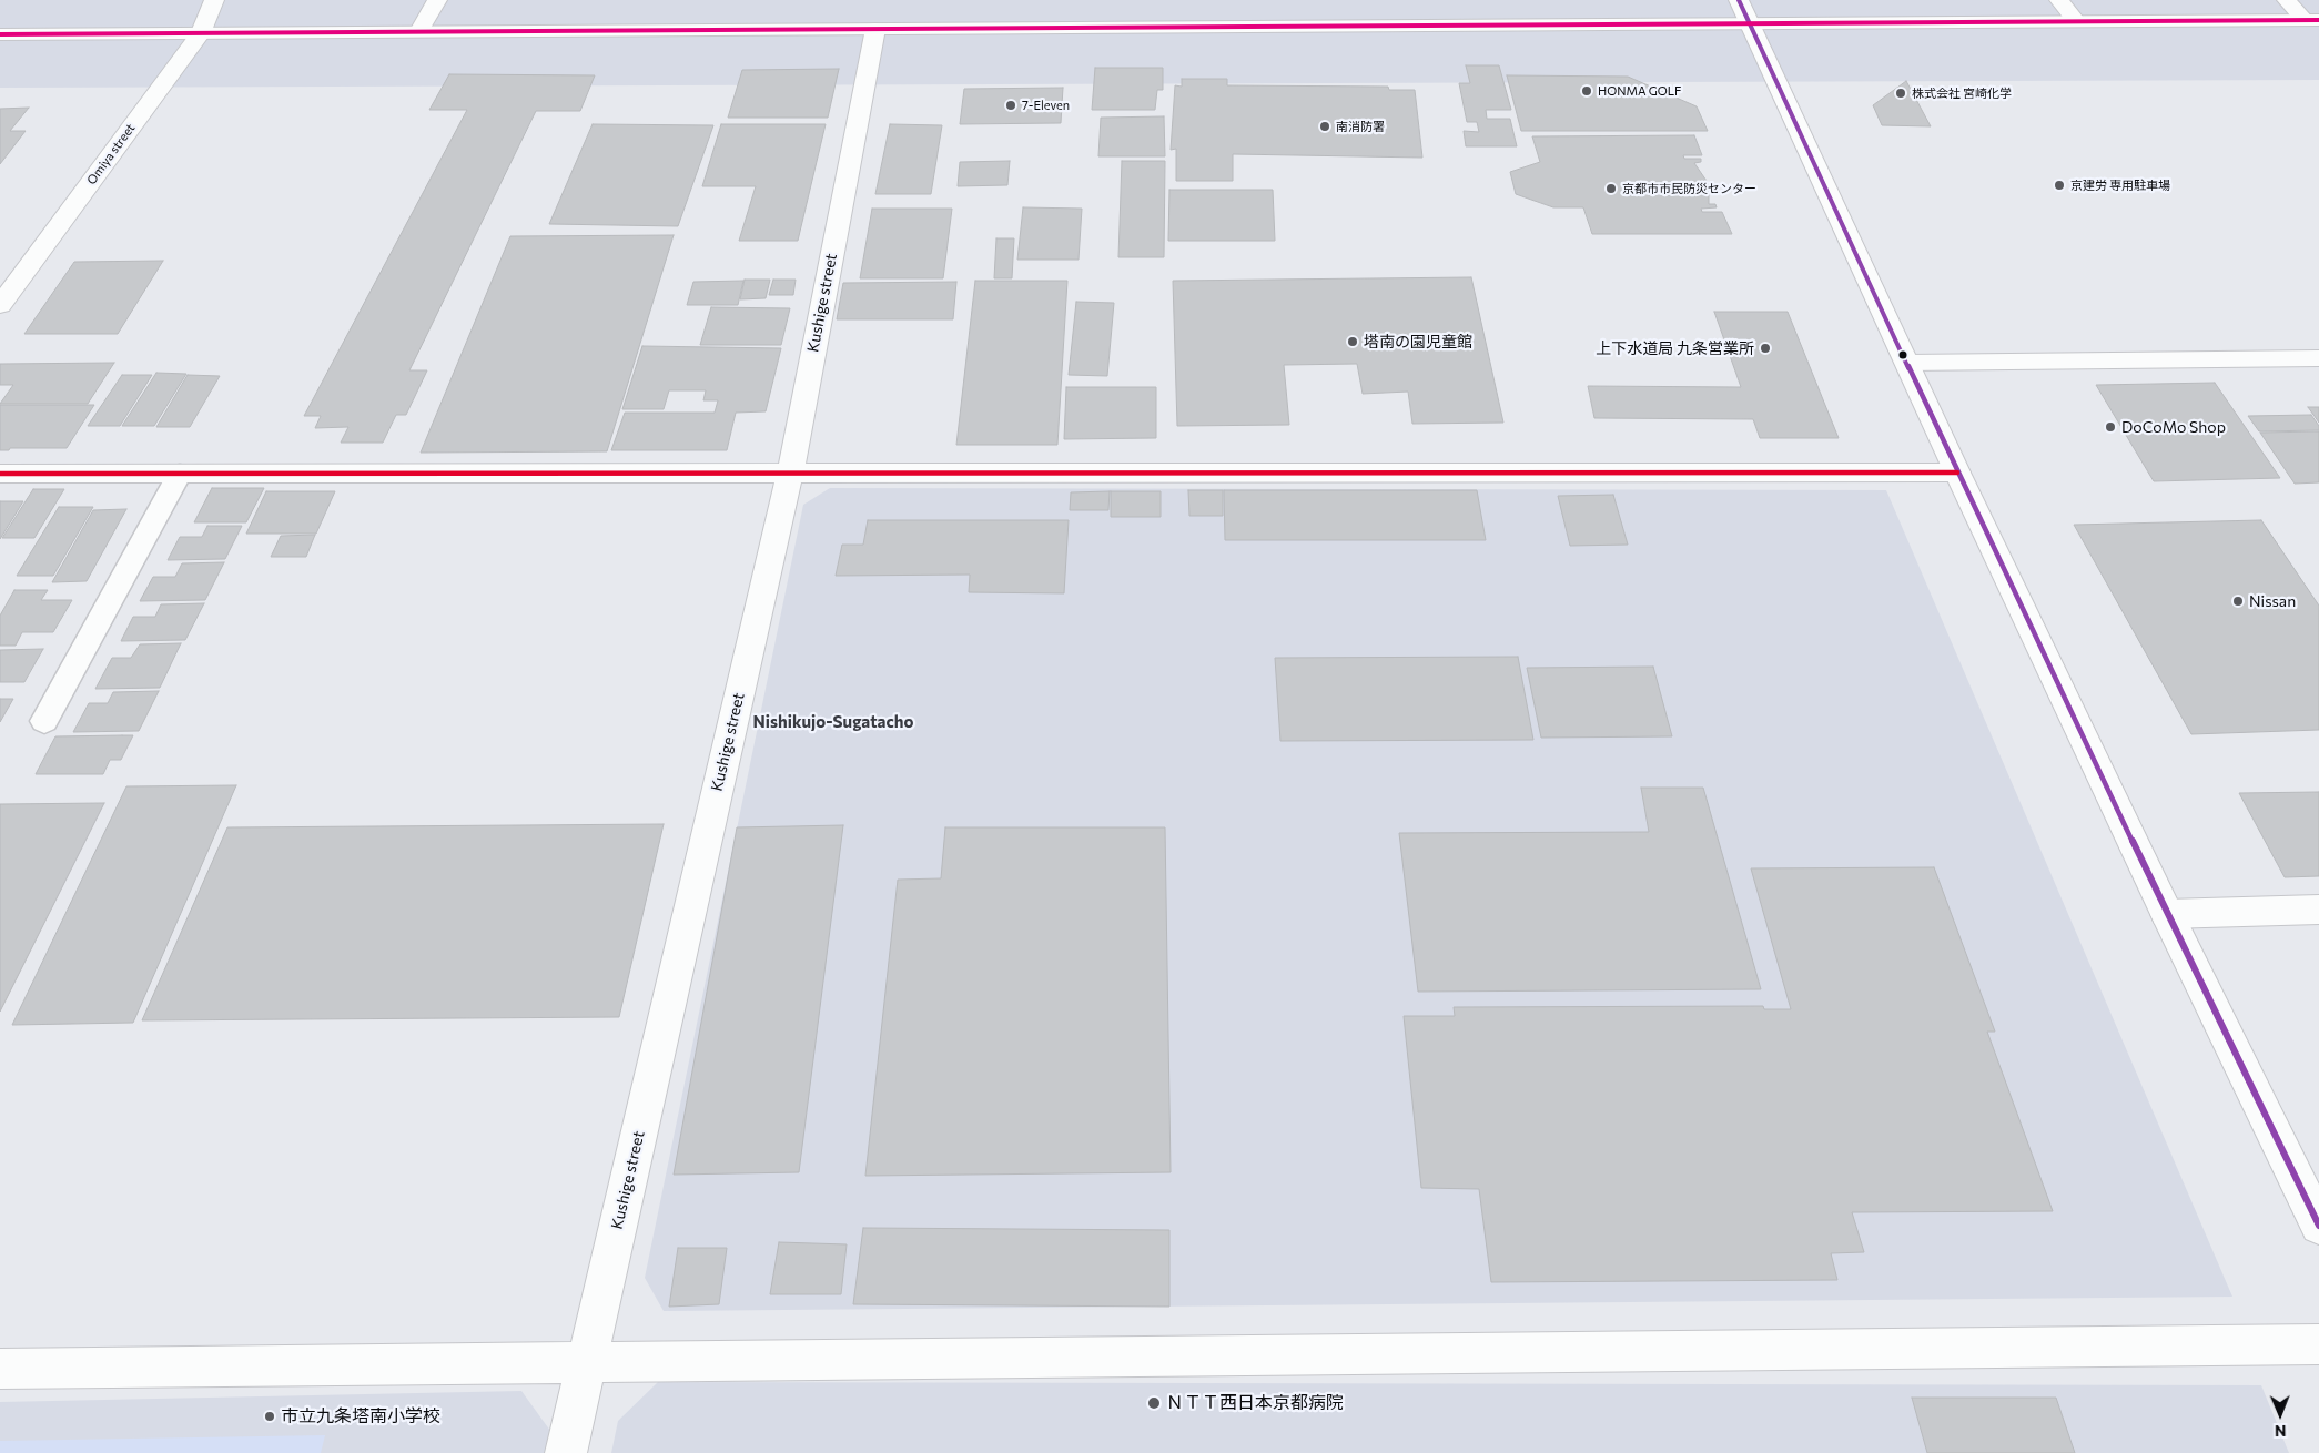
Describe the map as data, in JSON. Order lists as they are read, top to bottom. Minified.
{"streets":{"main road":["Omiya street","Kushige street"]},"districts":["Nishikujo-Sugatacho"],"places":["HONMA GOLF","株式会社 宮崎化学","7-Eleven","南消防署","京建労 専用駐車場","京都市市民防災センター","塔南の園児童館","上下水道局 九条営業所","DoCoMo Shop","Nissan","ＮＴＴ西日本京都病院","市立九条塔南小学校"],"north":"bottom"}
